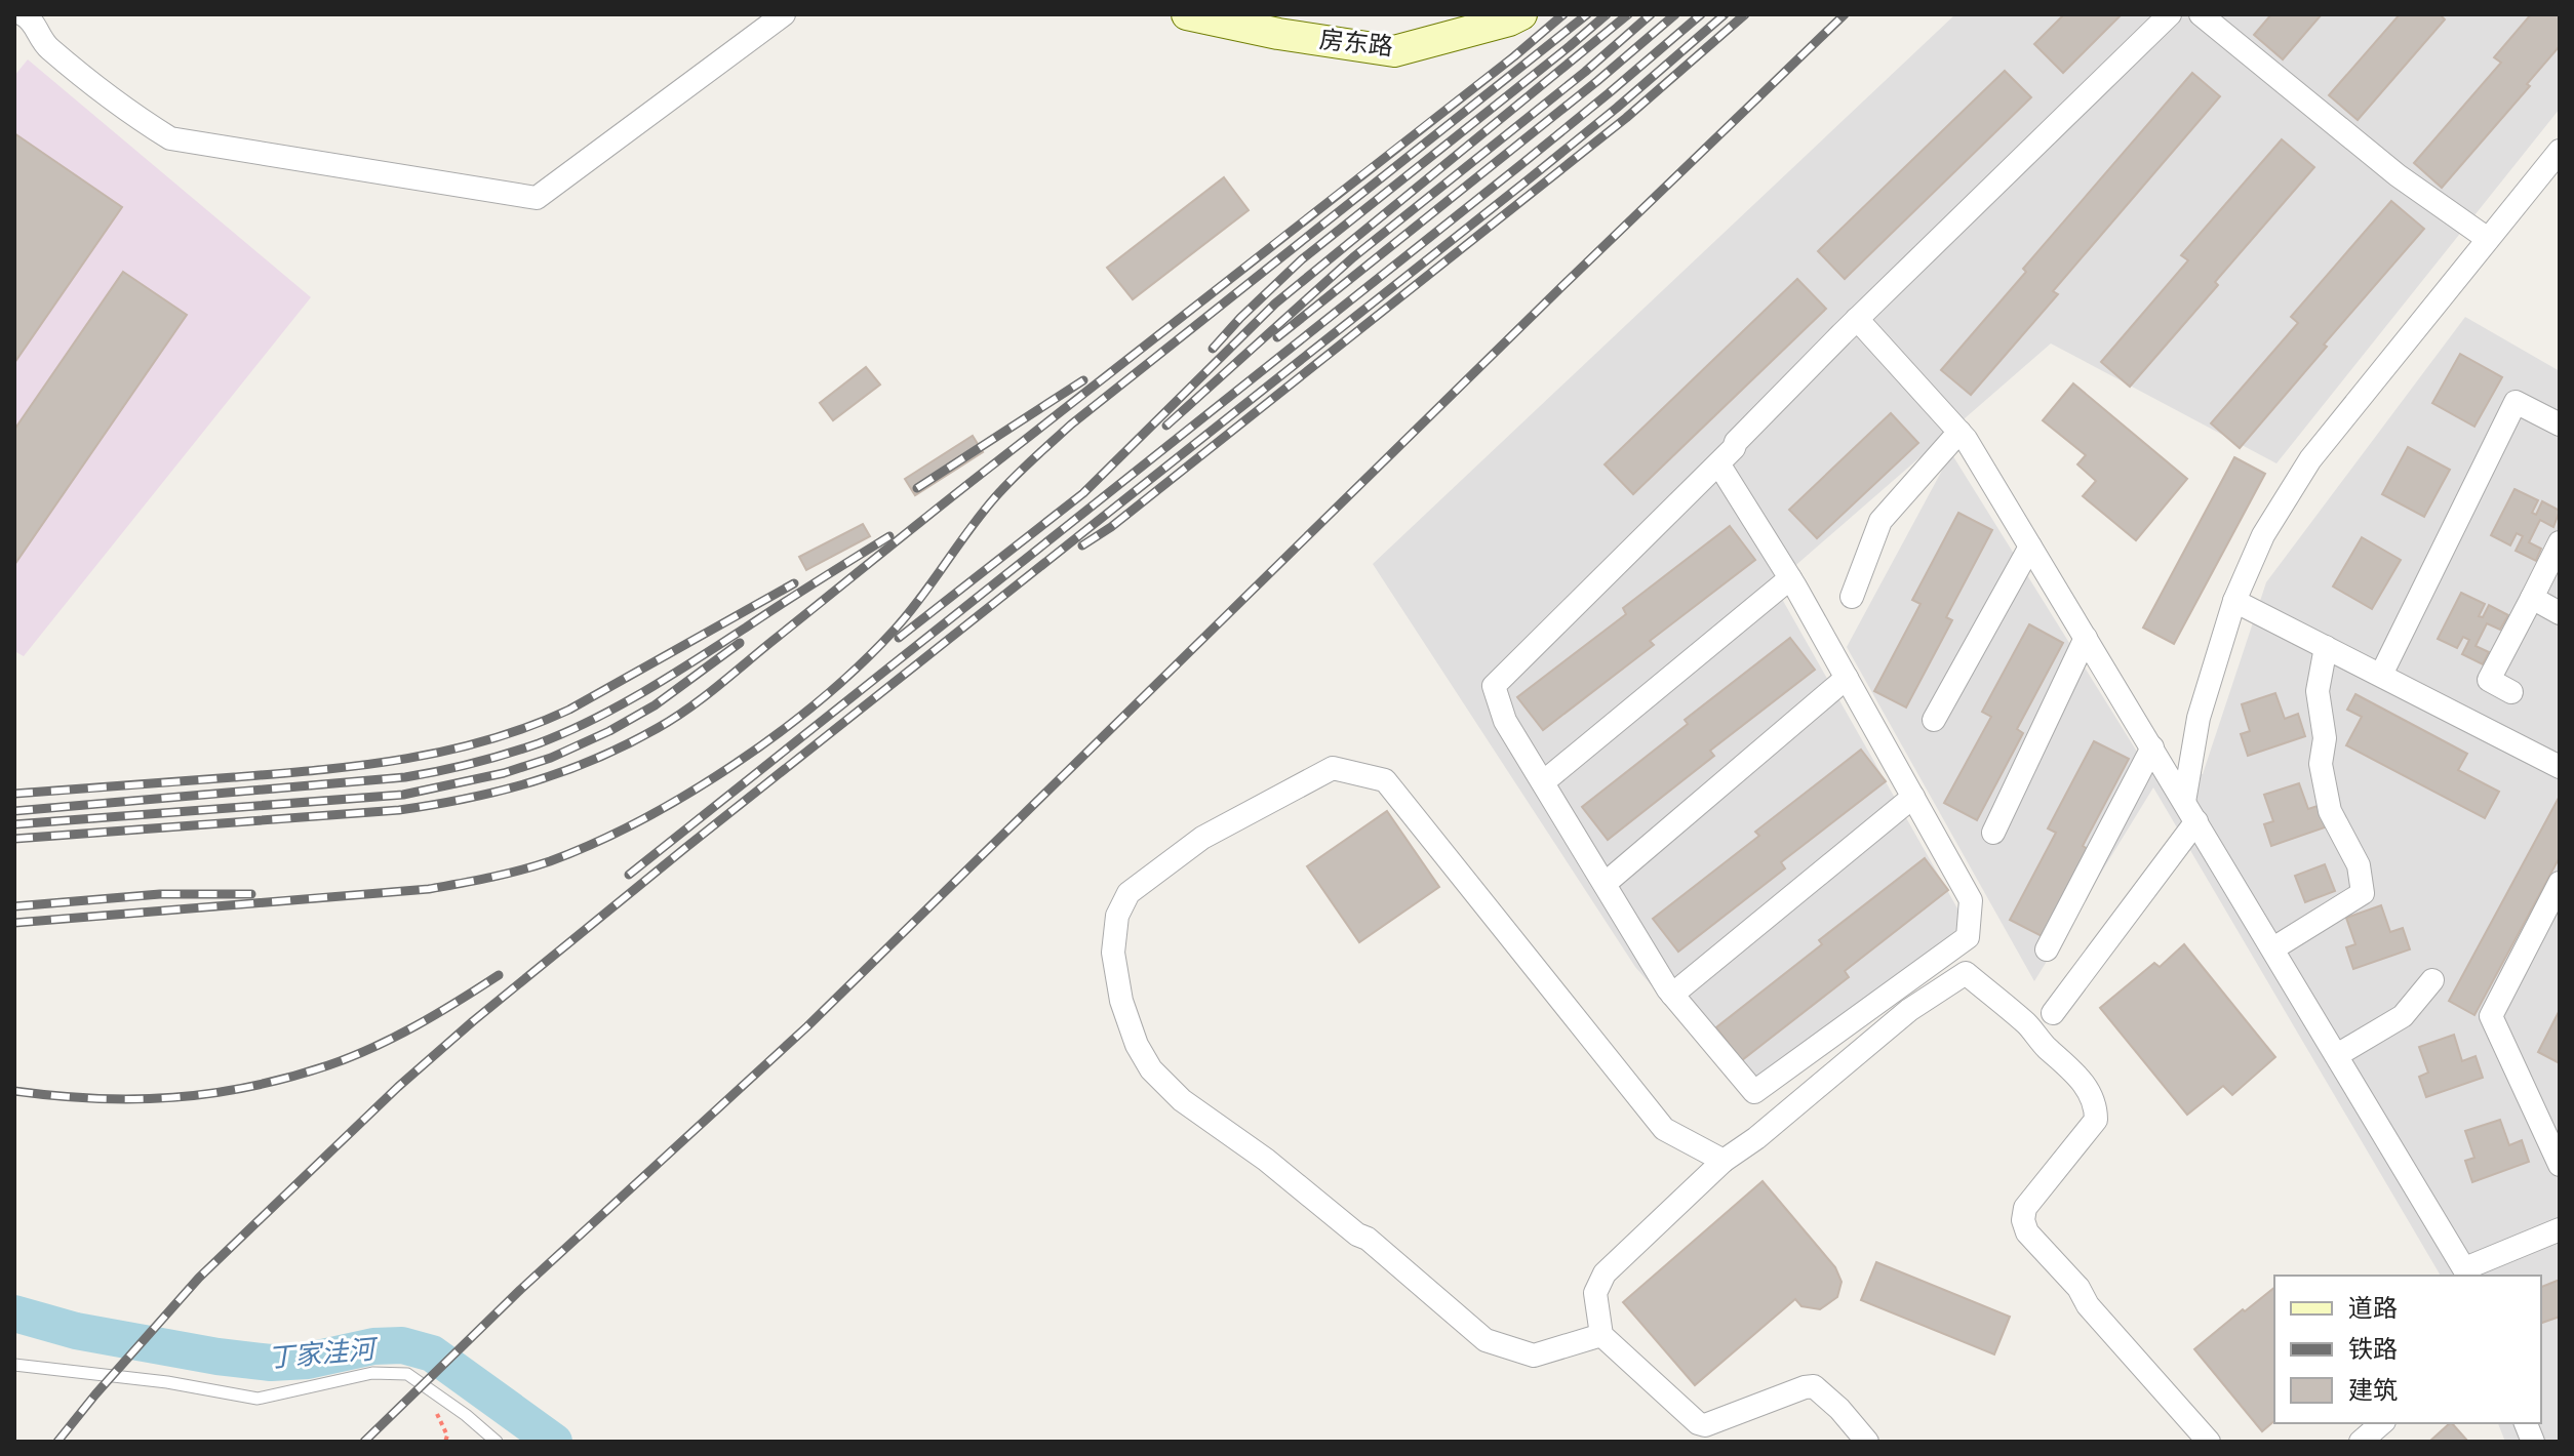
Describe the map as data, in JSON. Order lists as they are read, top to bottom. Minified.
{"streets":{"main road":["房东路"]},"water":["丁家洼河"],"legend":["道路","铁路","建筑"]}
